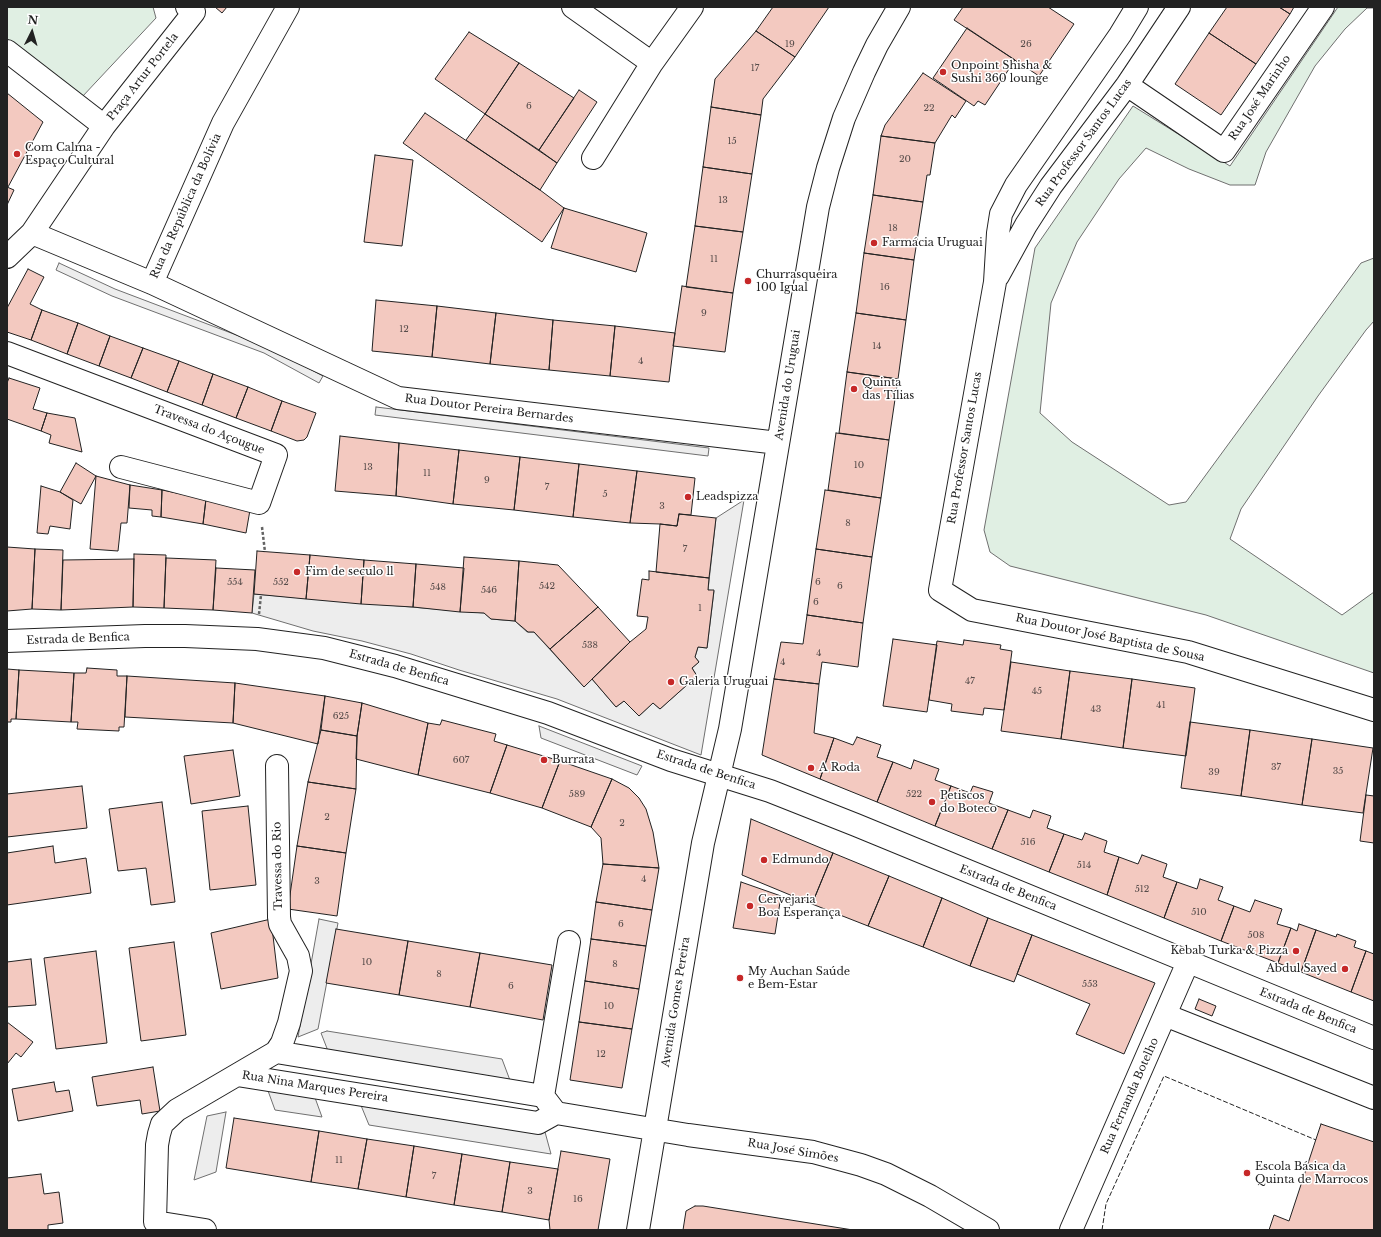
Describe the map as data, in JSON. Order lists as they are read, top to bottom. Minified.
{"streets":{"street":["Praça Artur Portela","Rua José Marinho","Rua Professor Santos Lucas","Rua da República da Bolívia","Avenida do Uruguai","Rua Doutor Pereira Bernardes","Travessa do Açougue","Rua Doutor José Baptista de Sousa","Estrada de Benfica","Travessa do Rio","Avenida Gomes Pereira","Rua Nina Marques Pereira","Rua Fernanda Botelho","Rua José Simões"]},"crossings":[["Rua José Marinho","Rua Professor Santos Lucas"],["Rua Professor Santos Lucas","Rua Doutor José Baptista de Sousa"],["Rua da República da Bolívia","Rua Doutor Pereira Bernardes"],["Avenida do Uruguai","Rua Doutor Pereira Bernardes"],["Avenida do Uruguai","Estrada de Benfica"],["Avenida do Uruguai","Avenida Gomes Pereira"],["Estrada de Benfica","Avenida Gomes Pereira"],["Estrada de Benfica","Rua Fernanda Botelho"],["Travessa do Rio","Rua Nina Marques Pereira"],["Avenida Gomes Pereira","Rua José Simões"]],"places":["Onpoint Shisha & Sushi 360 lounge","Com Calma - Espaço Cultural","Farmácia Uruguai","Churrasqueira 100 Igual","Quinta das Tílias","Leadspizza","Fim de seculo ll","Galeria Uruguai","Burrata","A Roda","Petiscos do Boteco","Edmundo","Cervejaria Boa Esperança","Kebab Turka & Pizza","Abdul Sayed","My Auchan Saúde e Bem-Estar","Escola Básica da Quinta de Marrocos"],"house_numbers":["19","26","17","6","22","15","20","13","18","11","16","9","12","14","4","10","13","11","9","7","5","3","8","7","554","552","6","542","6","548","546","6","1","538","4","4","47","45","41","43","625","607","37","35","39","589","522","2","2","516","514","4","3","512","510","6","508","10","8","8","553","6","10","12","11","7","3","16"],"north":"top"}
